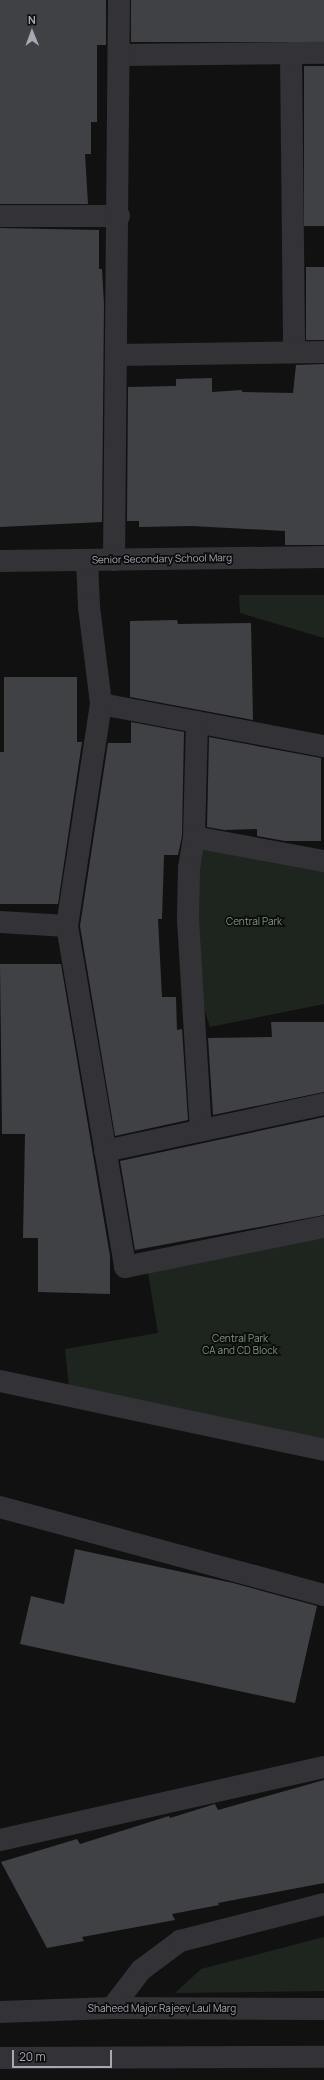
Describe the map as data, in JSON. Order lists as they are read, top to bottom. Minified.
{"streets":{"street":["Senior Secondary School Marg","Shaheed Major Rajeev Laul Marg"]},"parks":["Central Park","Central Park CA and CD Block"],"scale_bar":"20 m","north":"top"}
